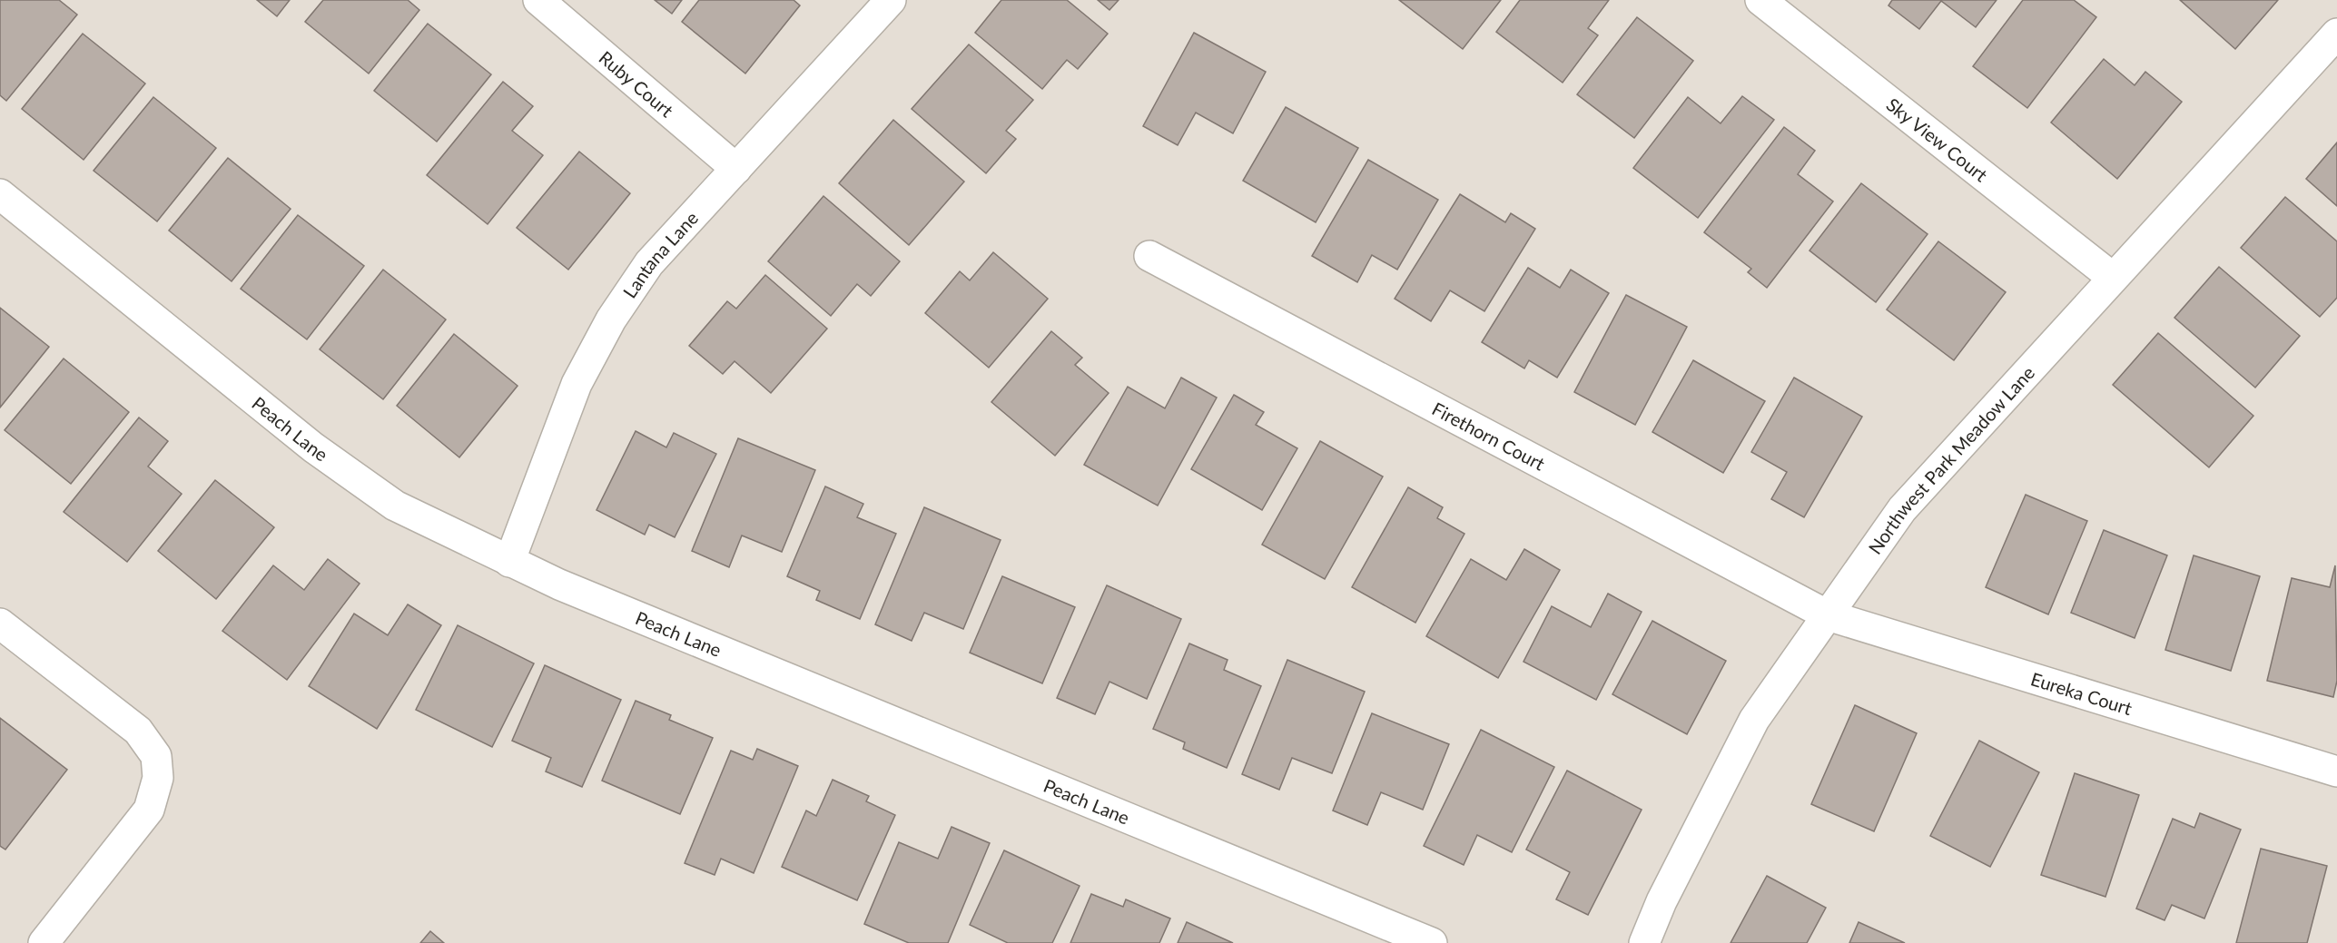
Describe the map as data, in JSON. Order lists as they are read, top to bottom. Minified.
{"streets":{"street":["Ruby Court","Sky View Court","Lantana Lane","Peach Lane","Firethorn Court","Northwest Park Meadow Lane","Eureka Court"]},"crossings":[["Ruby Court","Lantana Lane"],["Sky View Court","Northwest Park Meadow Lane"],["Lantana Lane","Peach Lane"],["Firethorn Court","Northwest Park Meadow Lane"],["Firethorn Court","Eureka Court"],["Northwest Park Meadow Lane","Eureka Court"]]}
